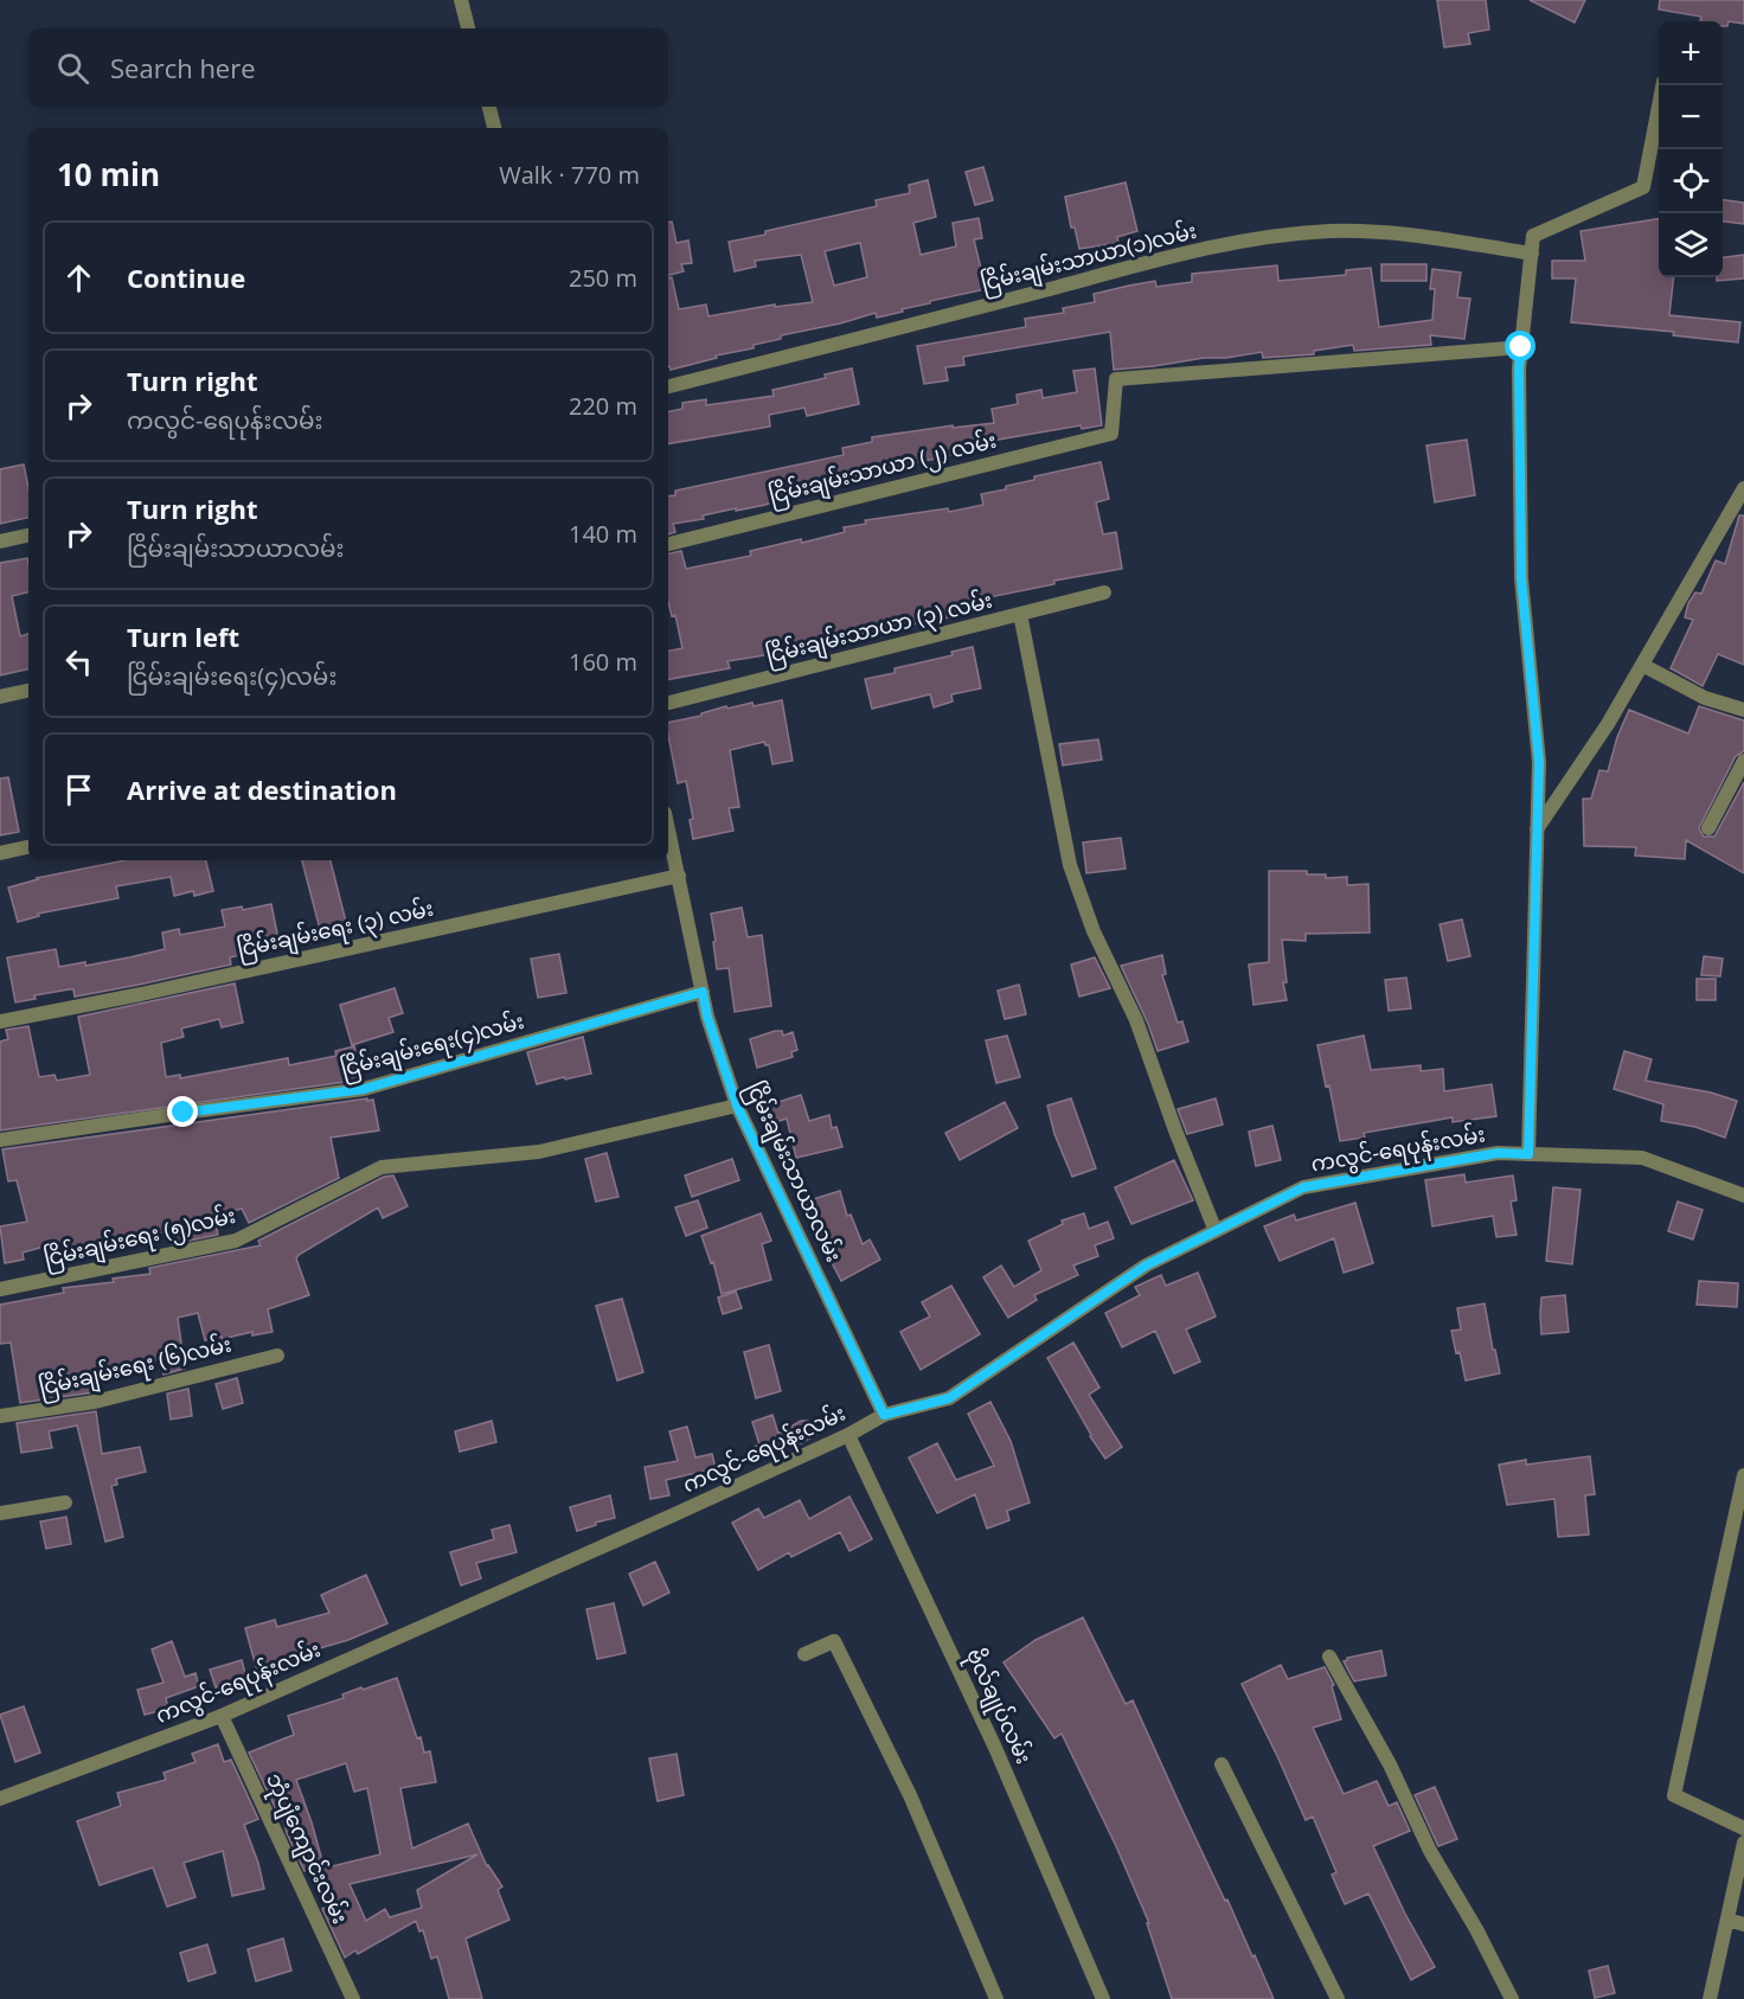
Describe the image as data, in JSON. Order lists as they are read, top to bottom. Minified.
{"streets":{"street":["ငြိမ်းချမ်းသာယာ(၁)လမ်း","ငြိမ်းချမ်းသာယာ (၂) လမ်း","ငြိမ်းချမ်းသာယာ (၃) လမ်း","ငြိမ်းချမ်းရေး (၃) လမ်း","ငြိမ်းချမ်းရေး(၄)လမ်း","ကလွင်-ရေပုန်းလမ်း","ငြိမ်းချမ်းသာယာလမ်း","ငြိမ်းချမ်းရေး (၅)လမ်း","ငြိမ်းချမ်းရေး (၆)လမ်း","ဗိုလ်ချုပ်လမ်း","ဘုံပျံကျောင်းလမ်း"]},"crossings":[["ငြိမ်းချမ်းရေး (၃) လမ်း","ငြိမ်းချမ်းသာယာလမ်း"],["ငြိမ်းချမ်းရေး(၄)လမ်း","ငြိမ်းချမ်းသာယာလမ်း"],["ကလွင်-ရေပုန်းလမ်း","ငြိမ်းချမ်းသာယာလမ်း"],["ကလွင်-ရေပုန်းလမ်း","ဗိုလ်ချုပ်လမ်း"],["ကလွင်-ရေပုန်းလမ်း","ဘုံပျံကျောင်းလမ်း"],["ငြိမ်းချမ်းသာယာလမ်း","ငြိမ်းချမ်းရေး (၅)လမ်း"]],"page":{"map_buttons":["+","−"],"search":"Search here","heading":["10 min","Walk · 770 m"],"list":[["Continue","250 m"],["Turn right","ကလွင်-ရေပုန်းလမ်း","220 m"],["Turn right","ငြိမ်းချမ်းသာယာလမ်း","140 m"],["Turn left","ငြိမ်းချမ်းရေး(၄)လမ်း","160 m"],"Arrive at destination"]}}
